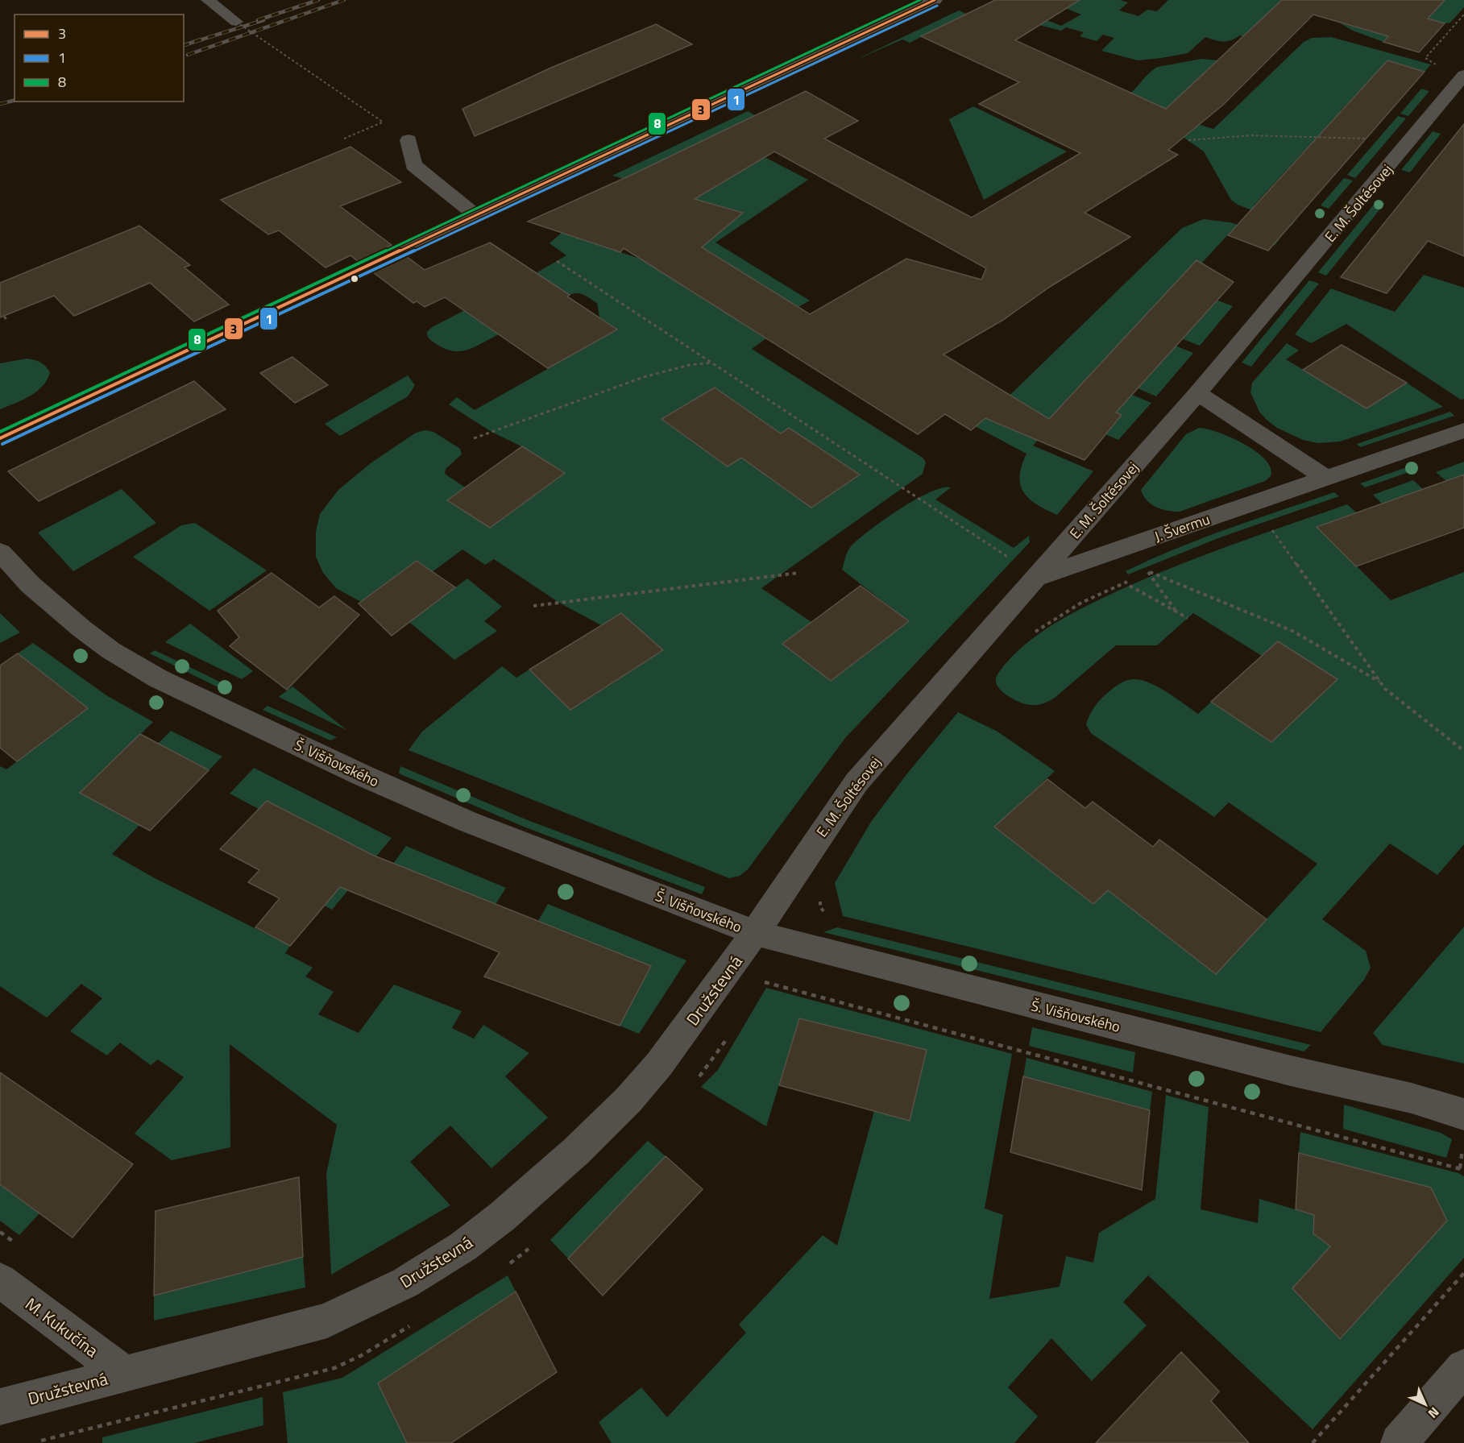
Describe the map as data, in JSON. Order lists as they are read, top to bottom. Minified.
{"streets":{"street":["E. M. Šoltésovej","J. Švermu","Š. Višňovského","Družstevná","M. Kukučína"]},"crossings":[["E. M. Šoltésovej","J. Švermu"],["E. M. Šoltésovej","Š. Višňovského"],["E. M. Šoltésovej","Družstevná"],["Š. Višňovského","Družstevná"],["Družstevná","M. Kukučína"]],"lines":["transit line 3","transit line 8","transit line 1"],"legend":["3","1","8"],"north":"bottom right"}
